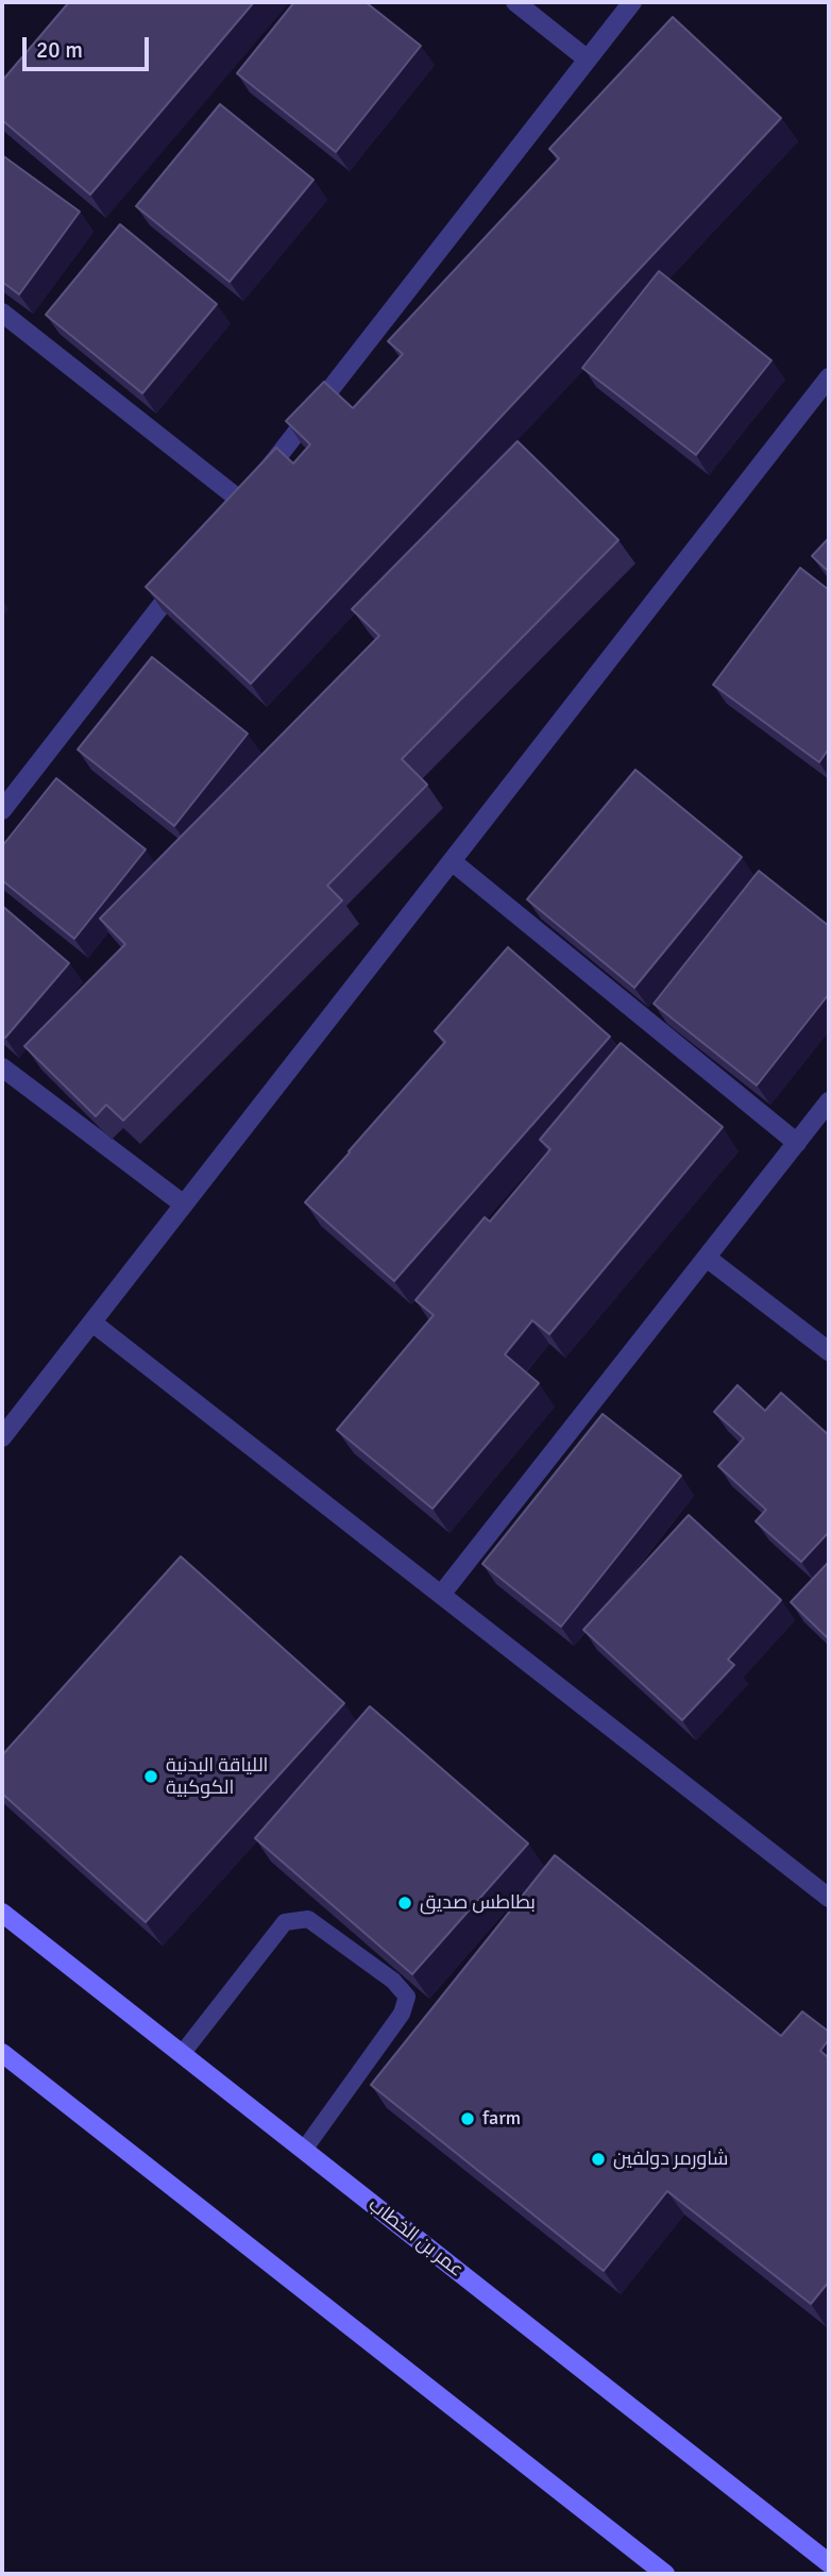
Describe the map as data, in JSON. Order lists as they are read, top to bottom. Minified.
{"streets":{"street":["عمر بن الخطاب"]},"places":["اللياقة البدنية الكوكبية","بطاطس صديق","farm","شاورمر دولفين"],"scale_bar":"20 m"}
